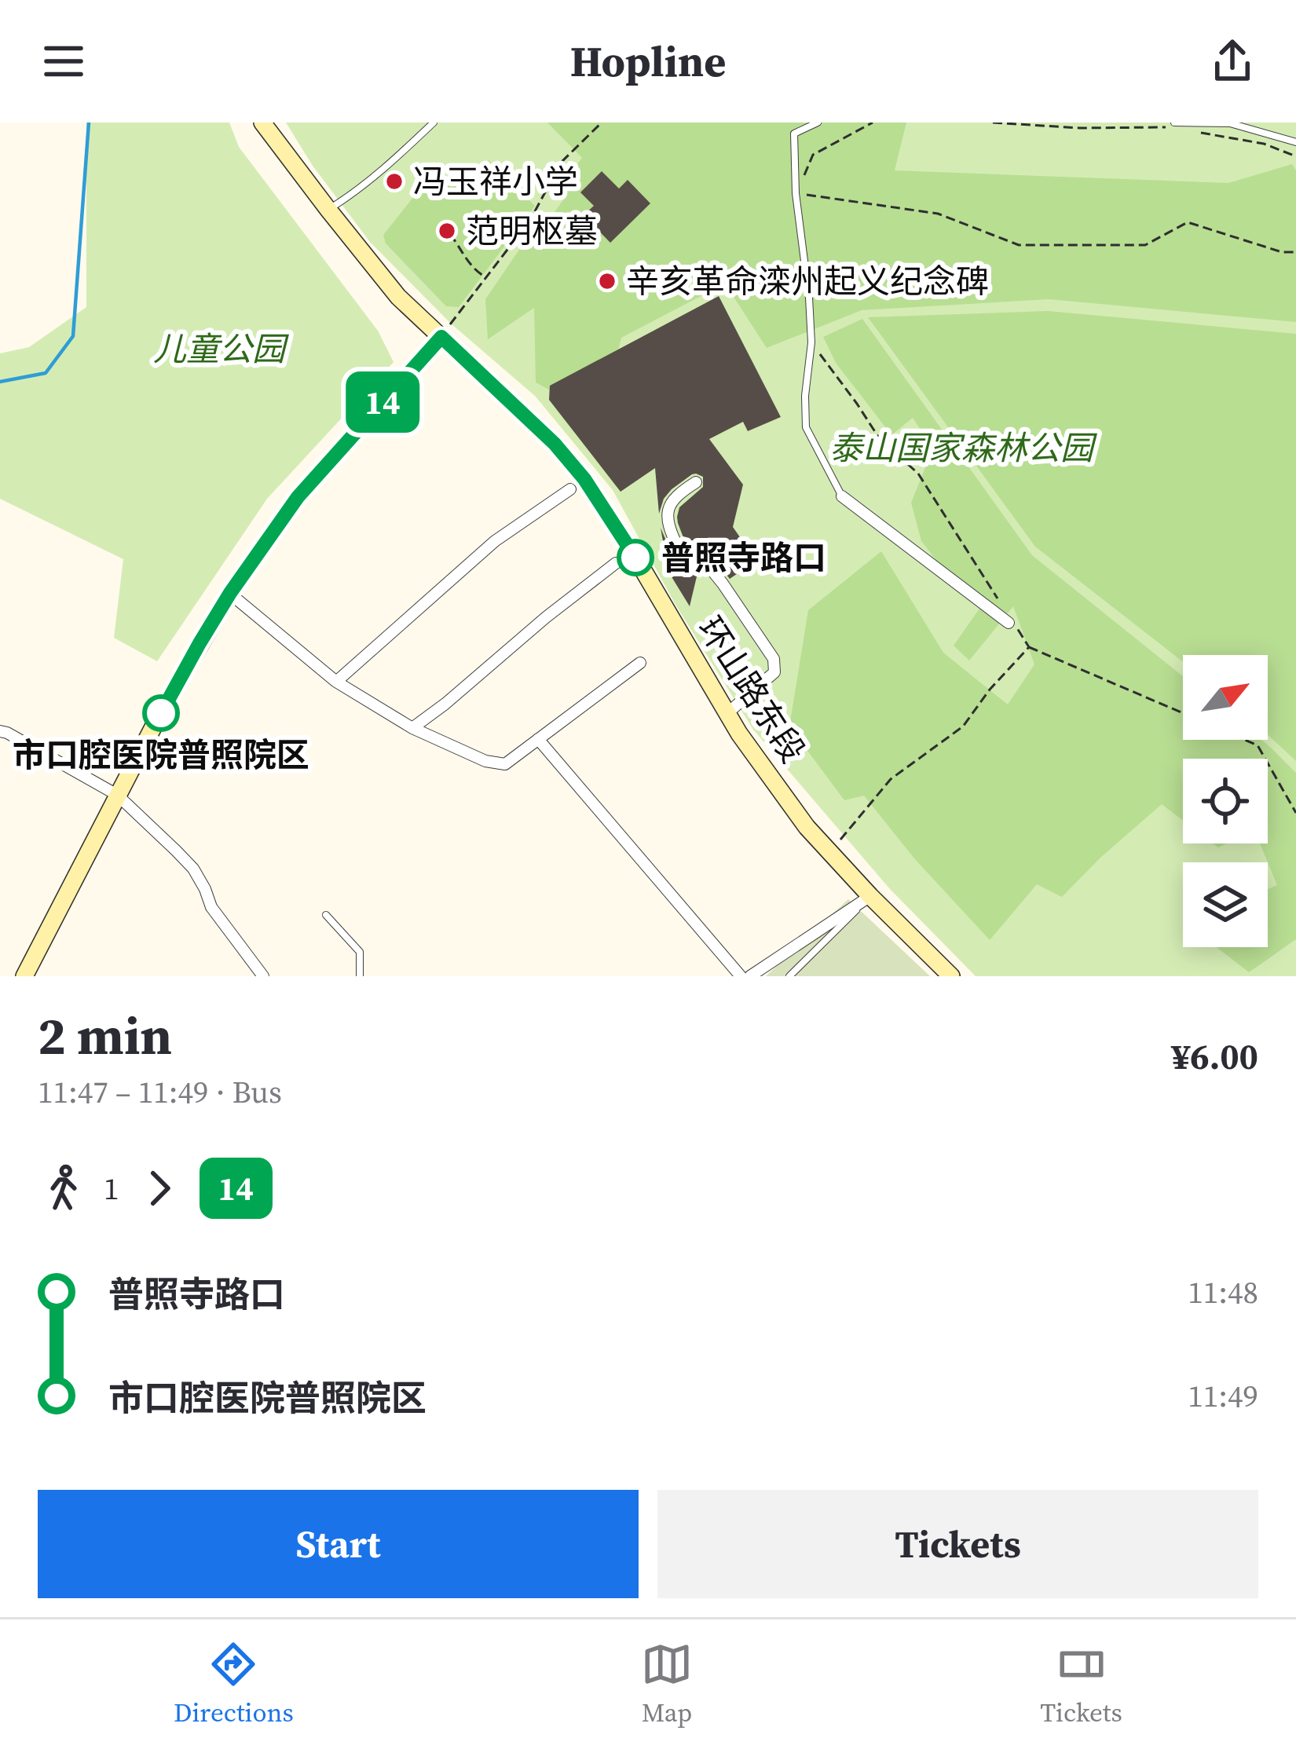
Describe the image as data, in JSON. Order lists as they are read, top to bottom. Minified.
{"streets":{"main road":["环山路东段"]},"parks":["儿童公园","泰山国家森林公园"],"places":["冯玉祥小学","范明枢墓","辛亥革命滦州起义纪念碑","普照寺路口","市口腔医院普照院区"],"lines":["bus line 14"],"north":"top right","page":{"header":"Hopline","on_map":"14","heading":["2 min","11:47 – 11:49 · Bus","¥6.00"],"legs":["1","14"],"list":[{"name":"普照寺路口","value":"11:48"},{"name":"市口腔医院普照院区","value":"11:49"}],"buttons":["Start","Tickets"],"tabs":["Directions","Map","Tickets"]}}
